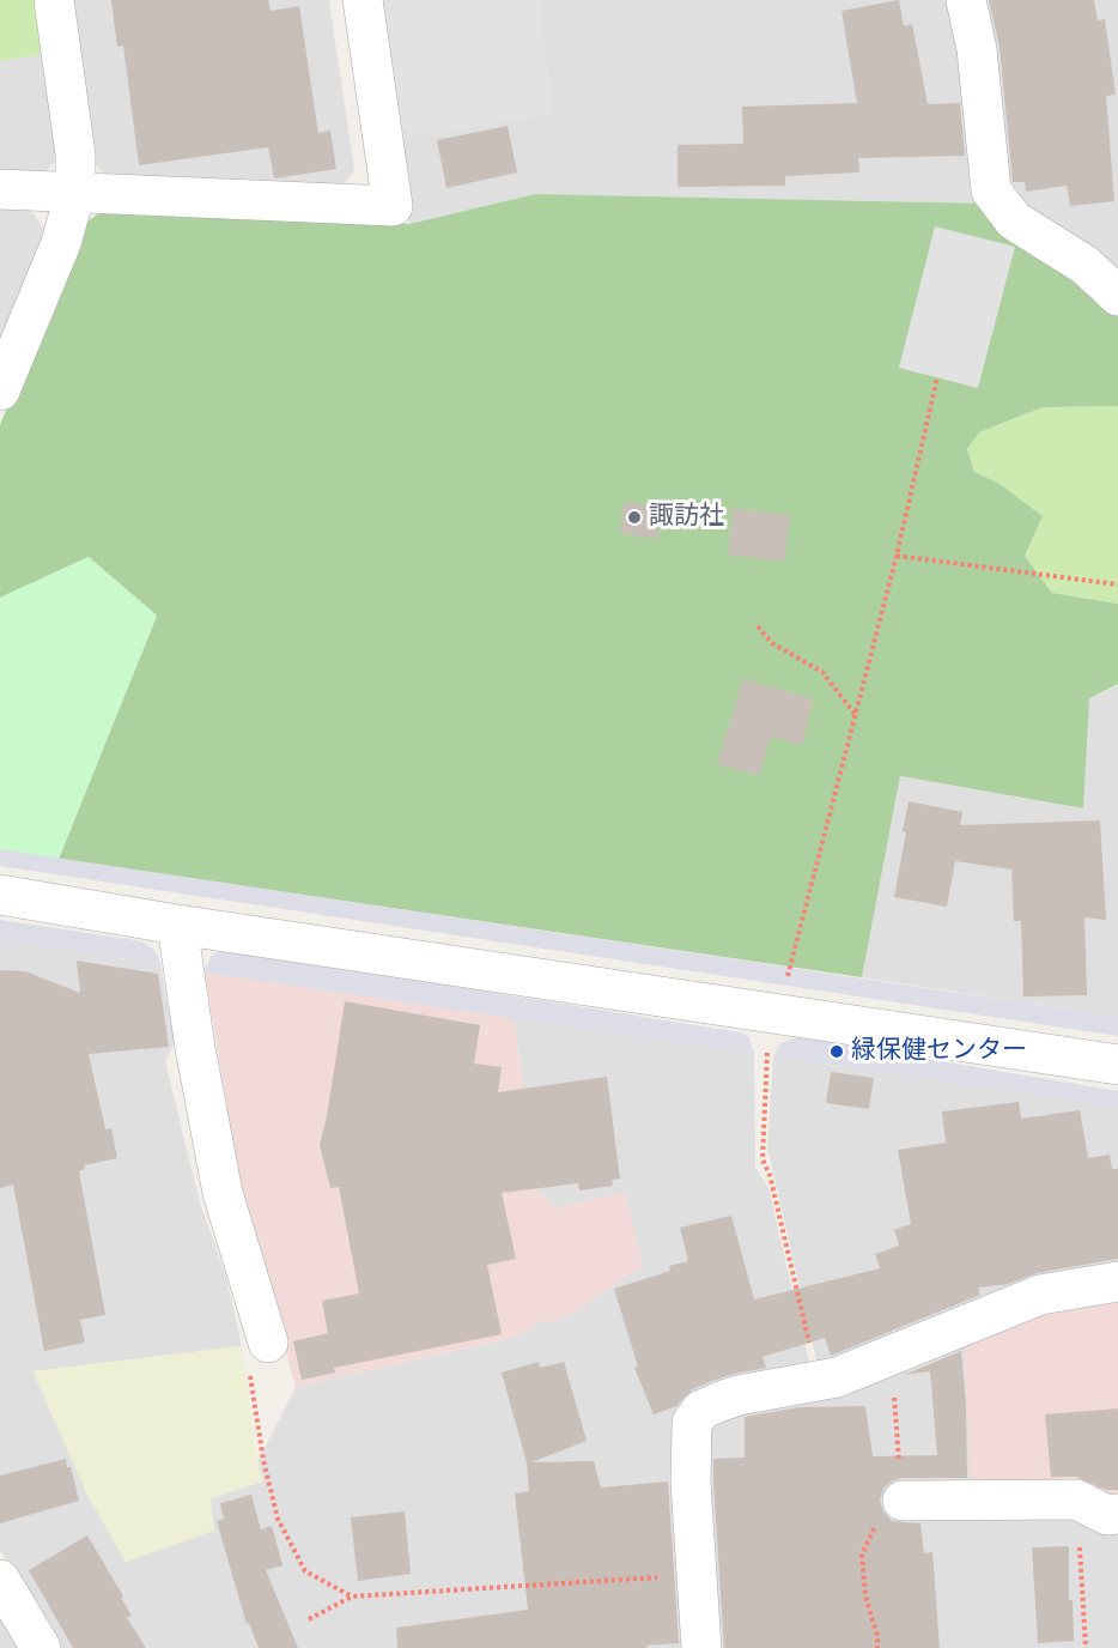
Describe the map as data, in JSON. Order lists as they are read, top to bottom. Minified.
{"places":["諏訪社","緑保健センター"]}
